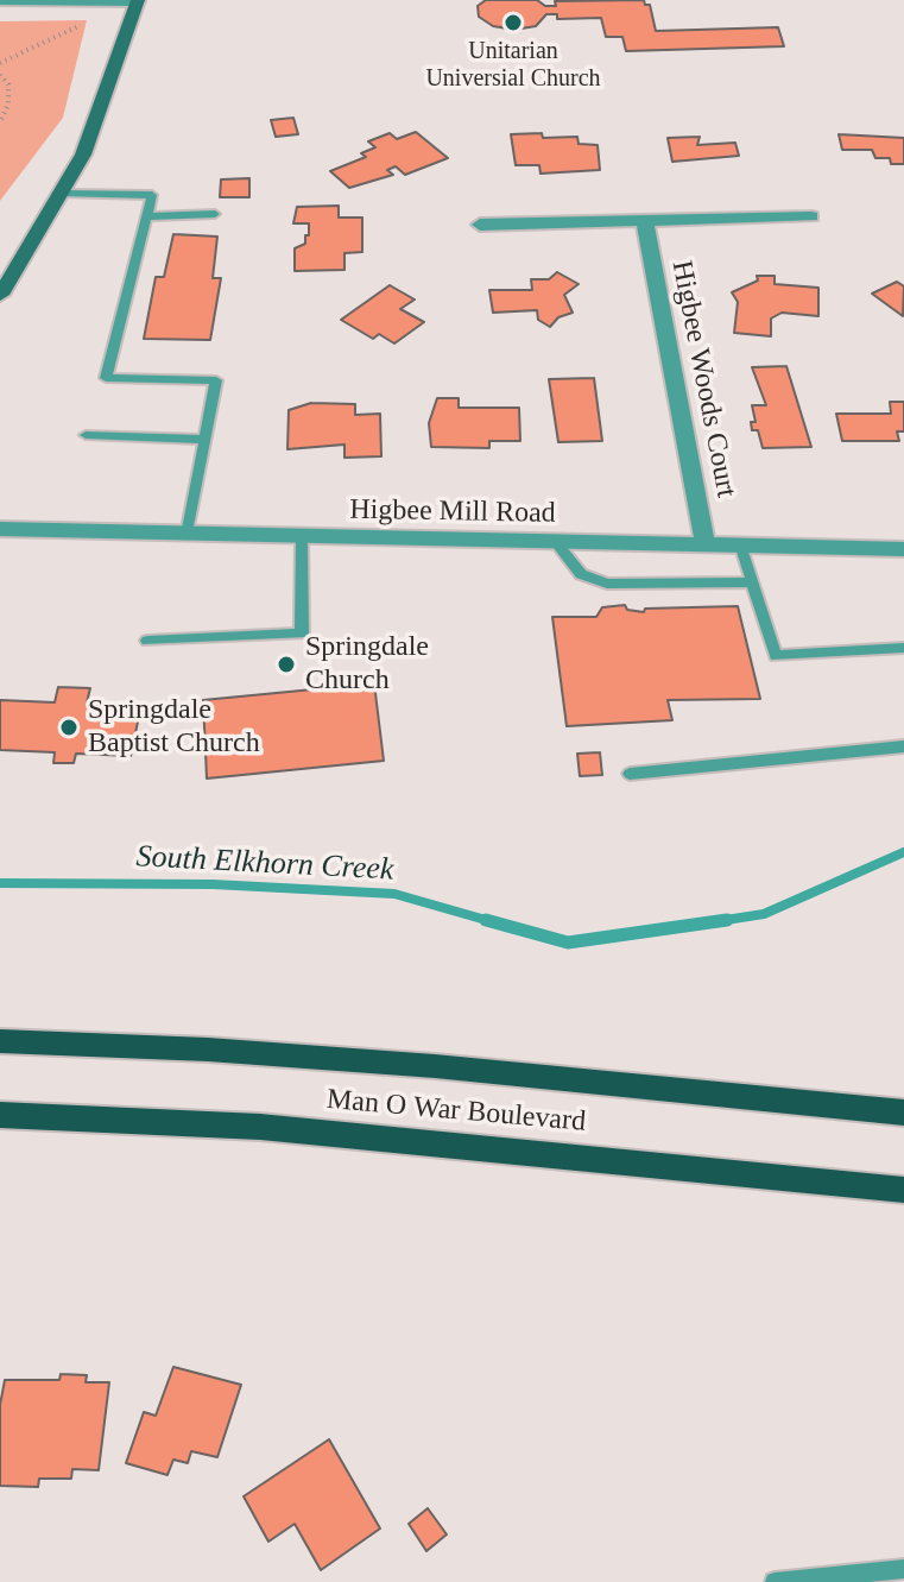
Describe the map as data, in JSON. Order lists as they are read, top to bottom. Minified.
{"streets":{"main road":["Man O War Boulevard"],"street":["Higbee Woods Court","Higbee Mill Road"]},"crossings":[["Higbee Woods Court","Higbee Mill Road"]],"water":["South Elkhorn Creek"],"places":["Unitarian Universial Church","Springdale Church","Springdale Baptist Church"]}
